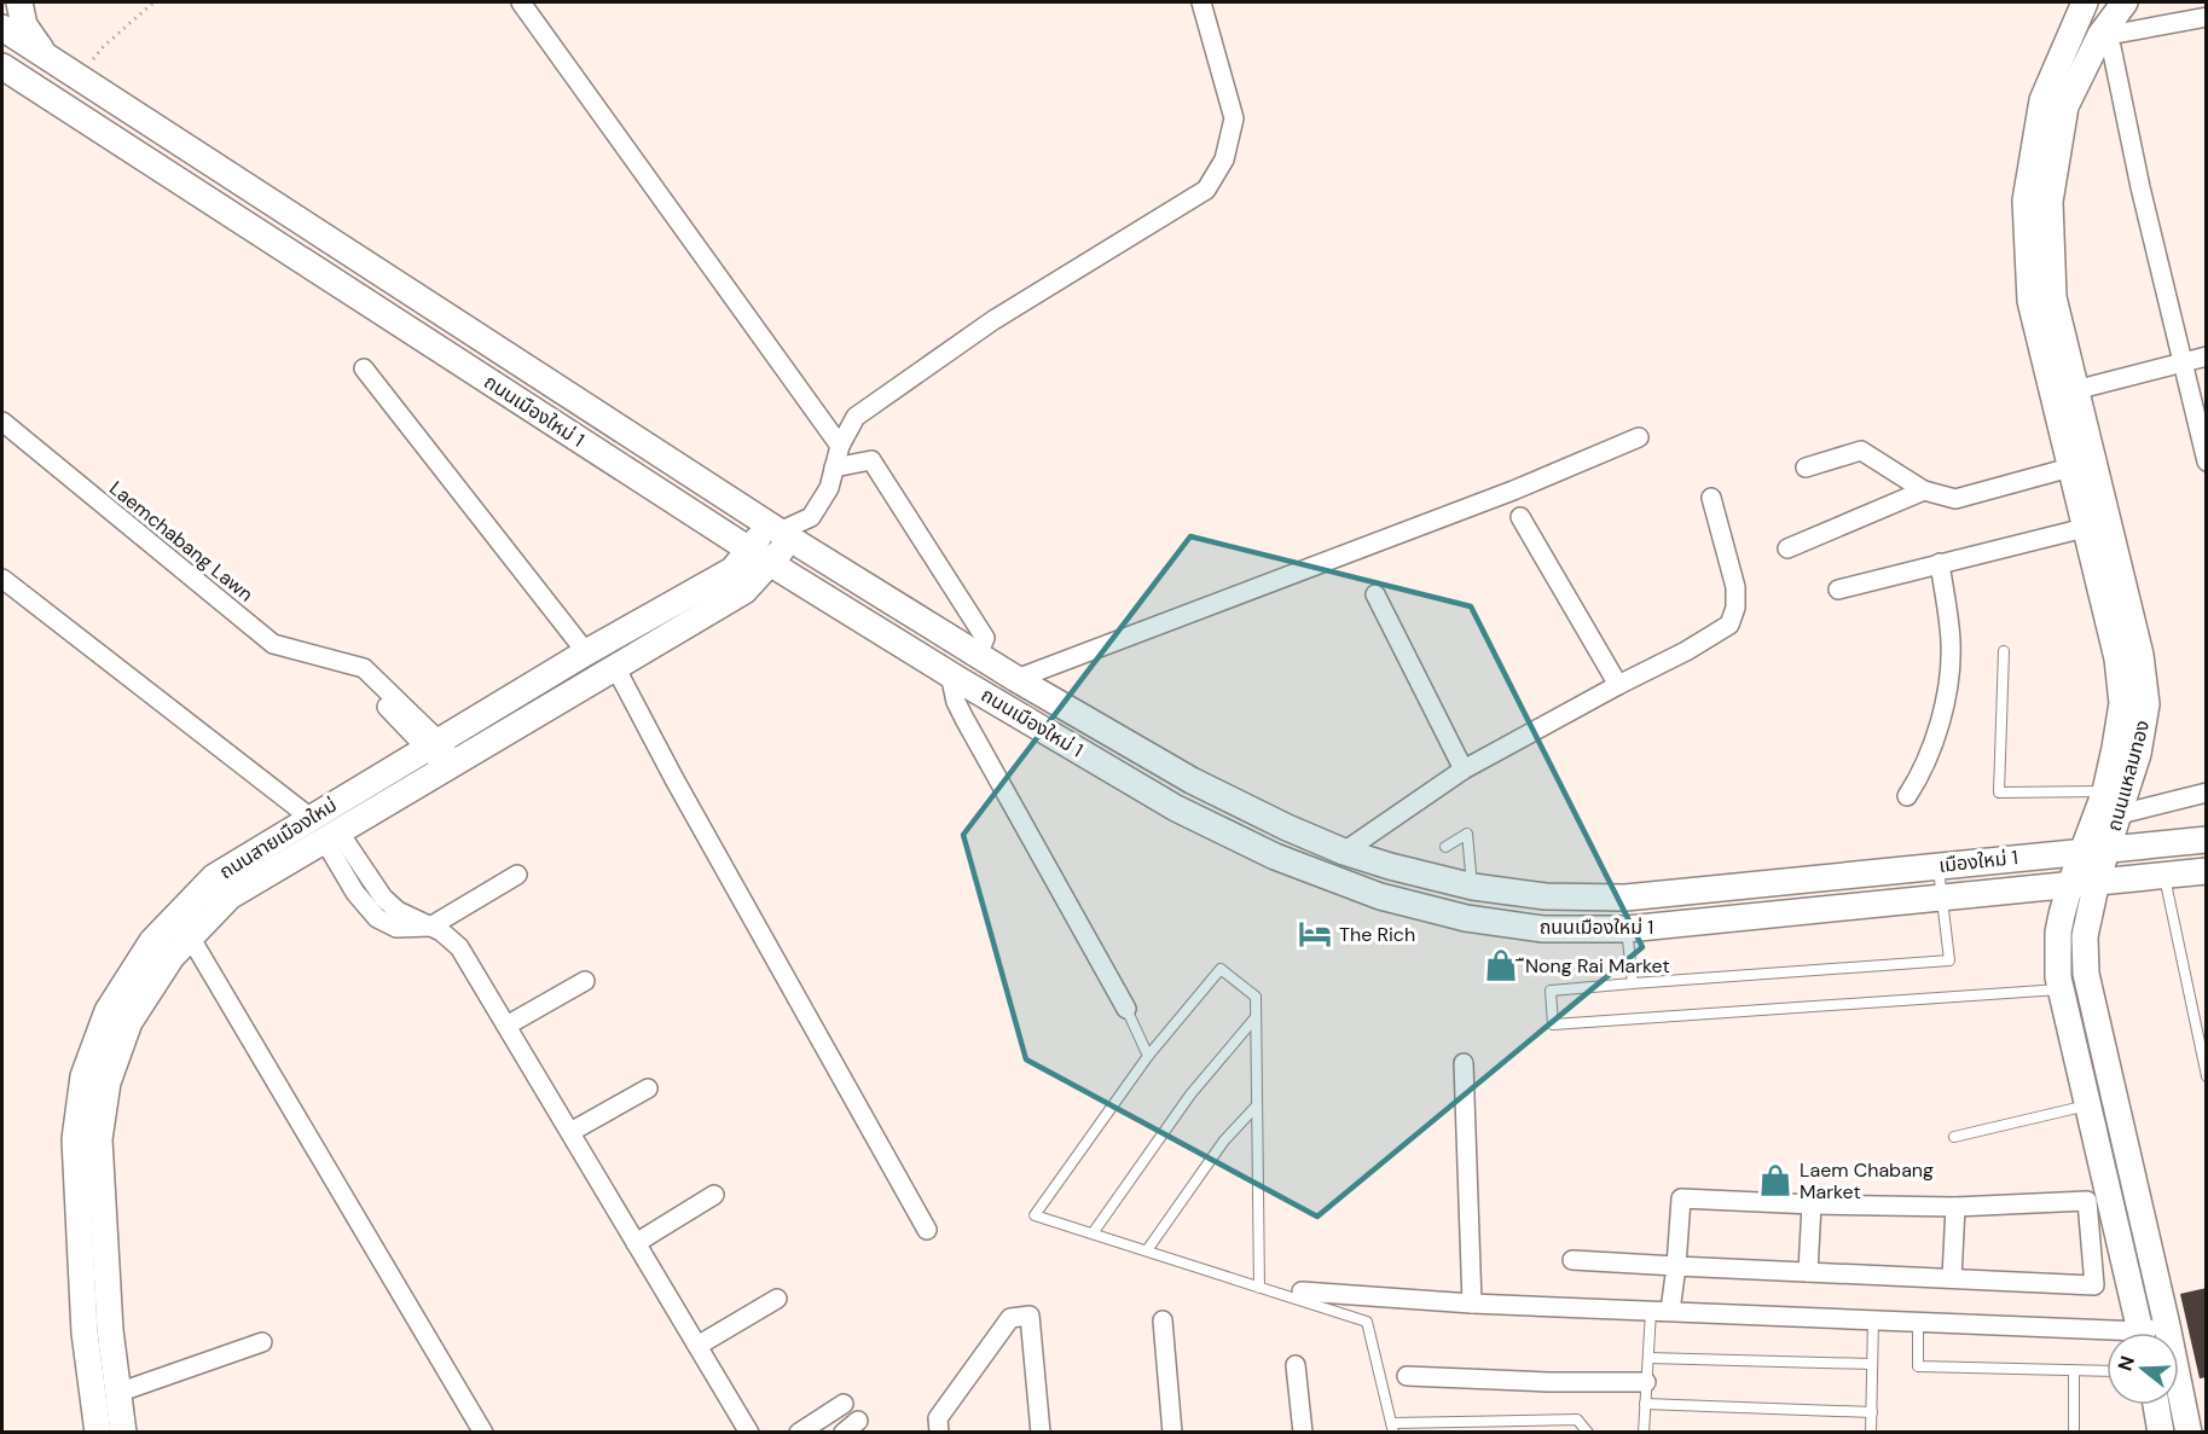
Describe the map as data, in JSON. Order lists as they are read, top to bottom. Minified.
{"streets":{"street":["ถนนเมืองใหม่ 1","Laemchabang Lawn","ถนนแหลมทอง","ถนนสายเมืองใหม่","เมืองใหม่ 1"]},"crossings":[["ถนนเมืองใหม่ 1","ถนนแหลมทอง"],["ถนนเมืองใหม่ 1","ถนนสายเมืองใหม่"],["ถนนเมืองใหม่ 1","เมืองใหม่ 1"],["Laemchabang Lawn","ถนนสายเมืองใหม่"],["ถนนแหลมทอง","เมืองใหม่ 1"]],"places":{"hotel":["The Rich"],"shop":["ืNong Rai Market","Laem Chabang Market"]},"north":"left"}
